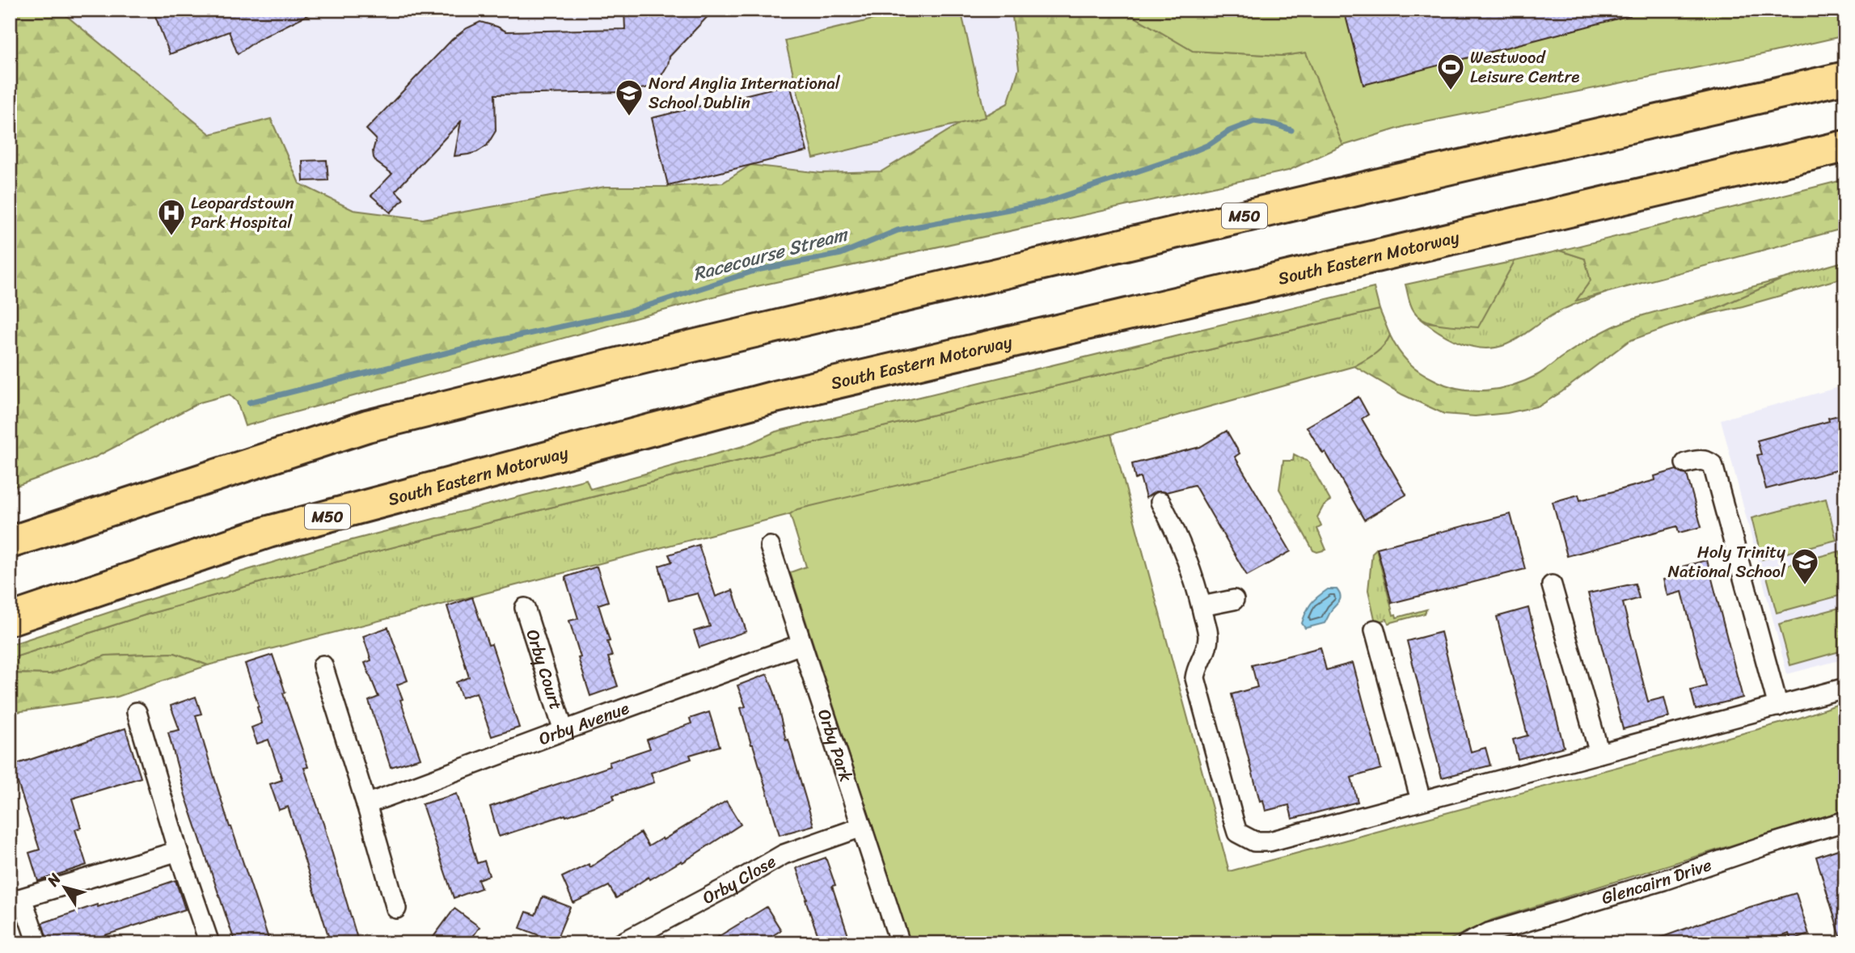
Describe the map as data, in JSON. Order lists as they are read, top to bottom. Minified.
{"streets":{"highway":["M50","South Eastern Motorway"],"street":["Orby Court","Orby Avenue","Orby Park","Orby Close","Glencairn Drive"]},"crossings":[["Orby Court","Orby Avenue"],["Orby Avenue","Orby Park"],["Orby Park","Orby Close"]],"water":["Racecourse Stream"],"places":{"sports":["Westwood Leisure Centre"],"school or university":["Nord Anglia International School Dublin","Holy Trinity National School"],"hospital":["Leopardstown Park Hospital"]},"north":"top left"}
